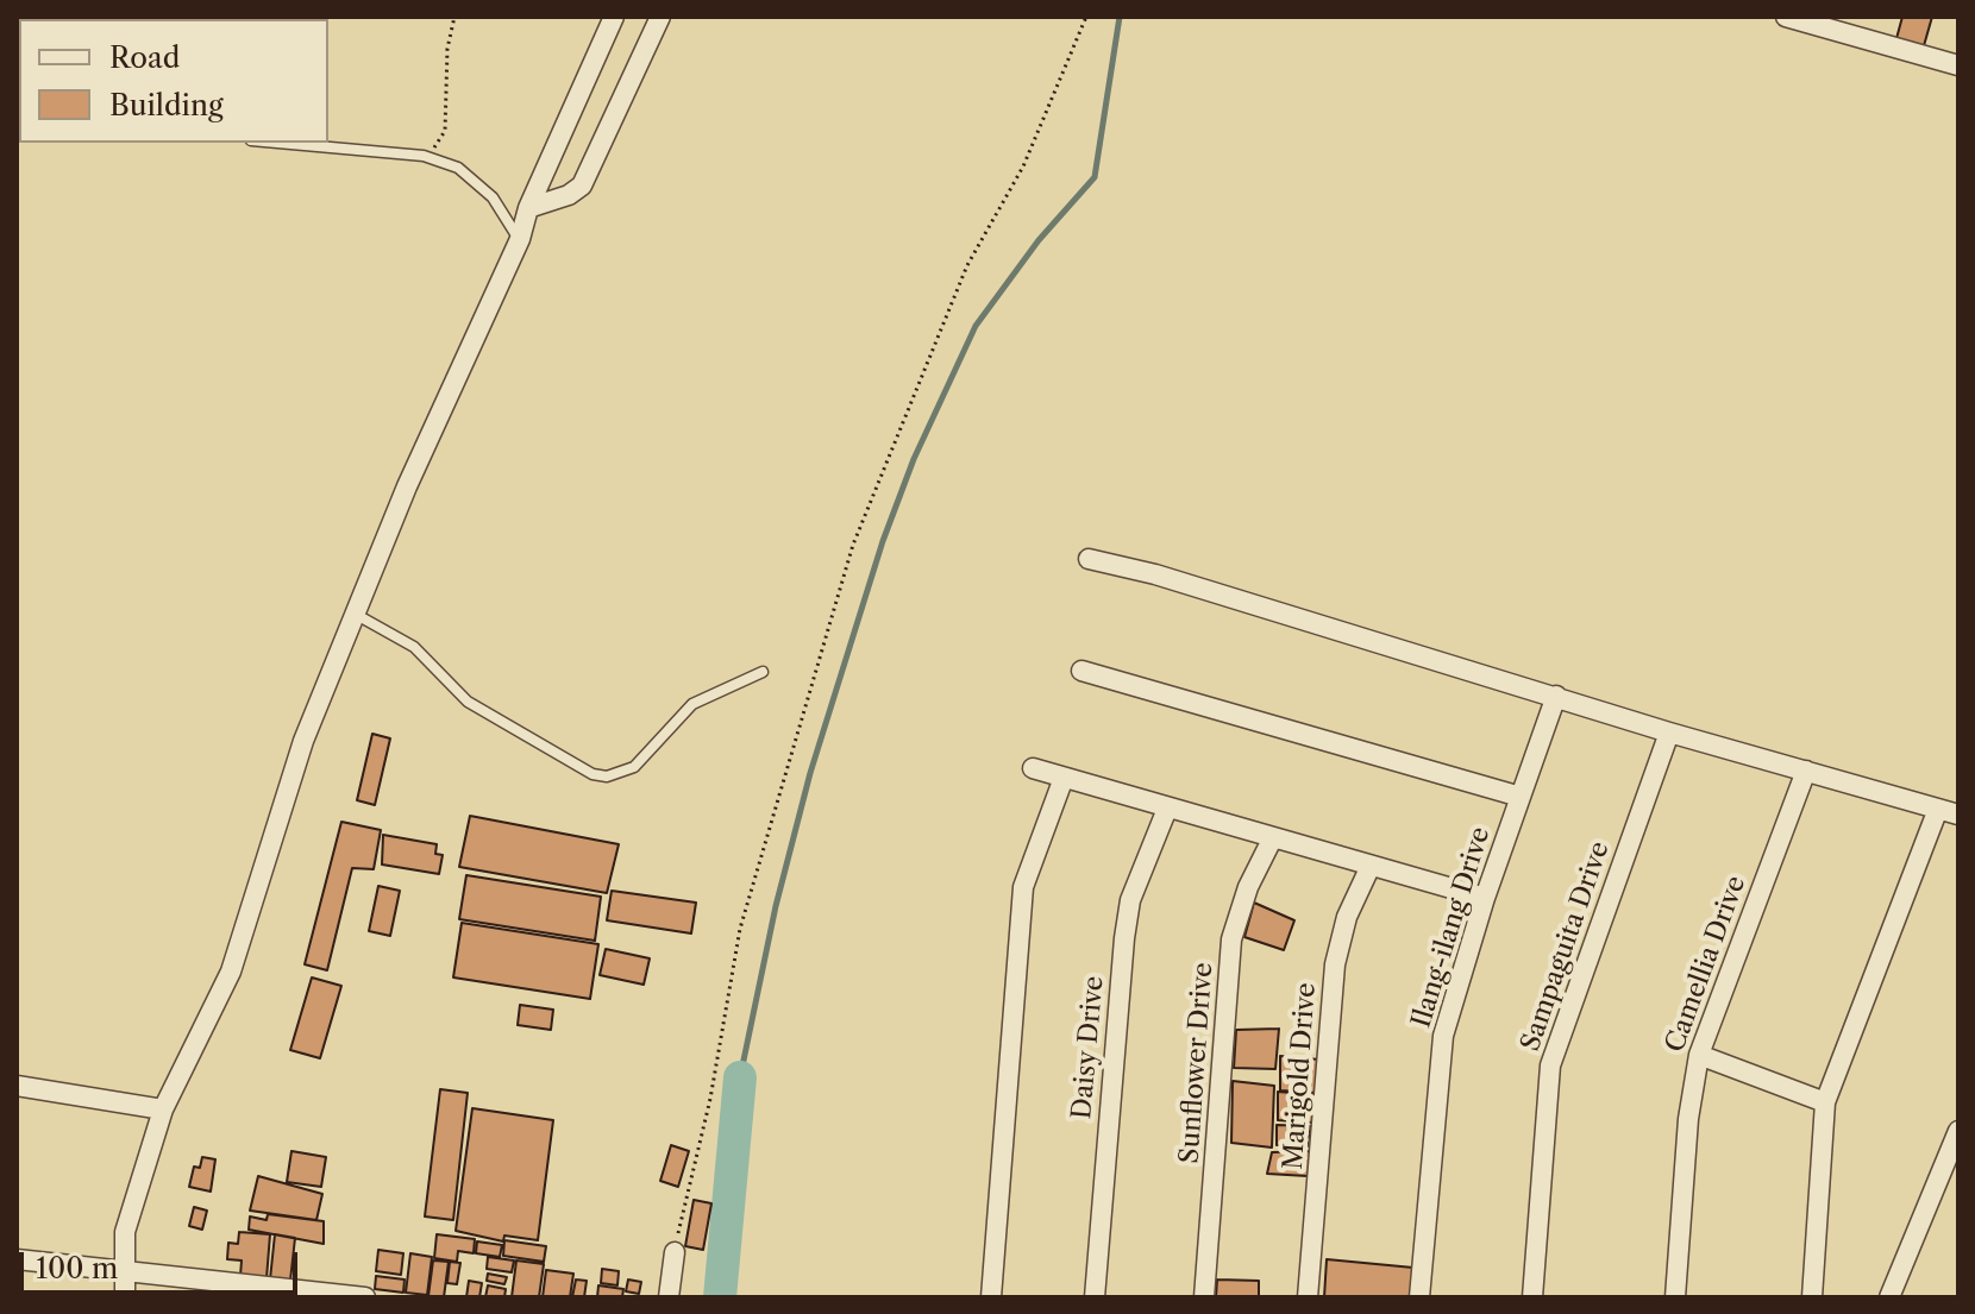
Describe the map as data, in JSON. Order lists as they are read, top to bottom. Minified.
{"streets":{"street":["Ilang-ilang Drive","Sampaguita Drive","Camellia Drive","Daisy Drive","Sunflower Drive","Marigold Drive"]},"legend":["Road","Building"],"scale_bar":"100 m"}
